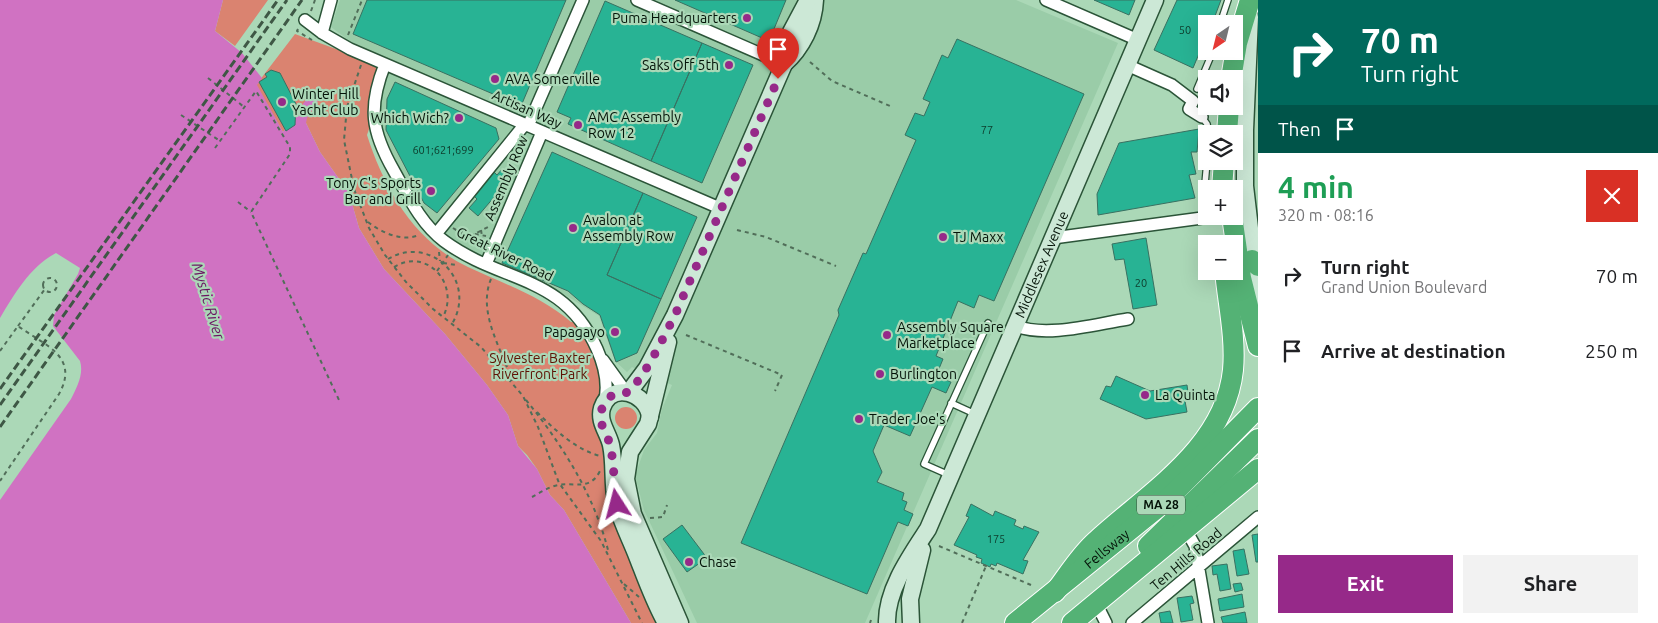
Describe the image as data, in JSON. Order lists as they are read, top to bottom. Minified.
{"streets":{"highway":["MA 28","Fellsway"],"street":["Artisan Way","Assembly Row","Great River Road","Middlesex Avenue","Ten Hills Road"]},"crossings":[["Artisan Way","Assembly Row"],["Artisan Way","Great River Road"],["Assembly Row","Great River Road"]],"water":["Mystic River"],"parks":["Sylvester Baxter Riverfront Park"],"places":["Puma Headquarters","Saks Off 5th","AVA Somerville","Winter Hill Yacht Club","Which Wich?","AMC Assembly Row 12","Tony C's Sports Bar and Grill","Avalon at Assembly Row","TJ Maxx","Papagayo","Assembly Square Marketplace","Burlington","La Quinta","Trader Joe's","Chase"],"house_numbers":["50","77","601;621;699","20","175"],"north":"bottom left","page":{"turn":["70 m","Turn right"],"map_buttons":["+","−"],"then":"Then","heading":["4 min","320 m · 08:16"],"list":[{"name":"Turn right","note":"Grand Union Boulevard","value":"70 m"},{"name":"Arrive at destination","value":"250 m"}],"buttons":["Exit","Share"]}}
